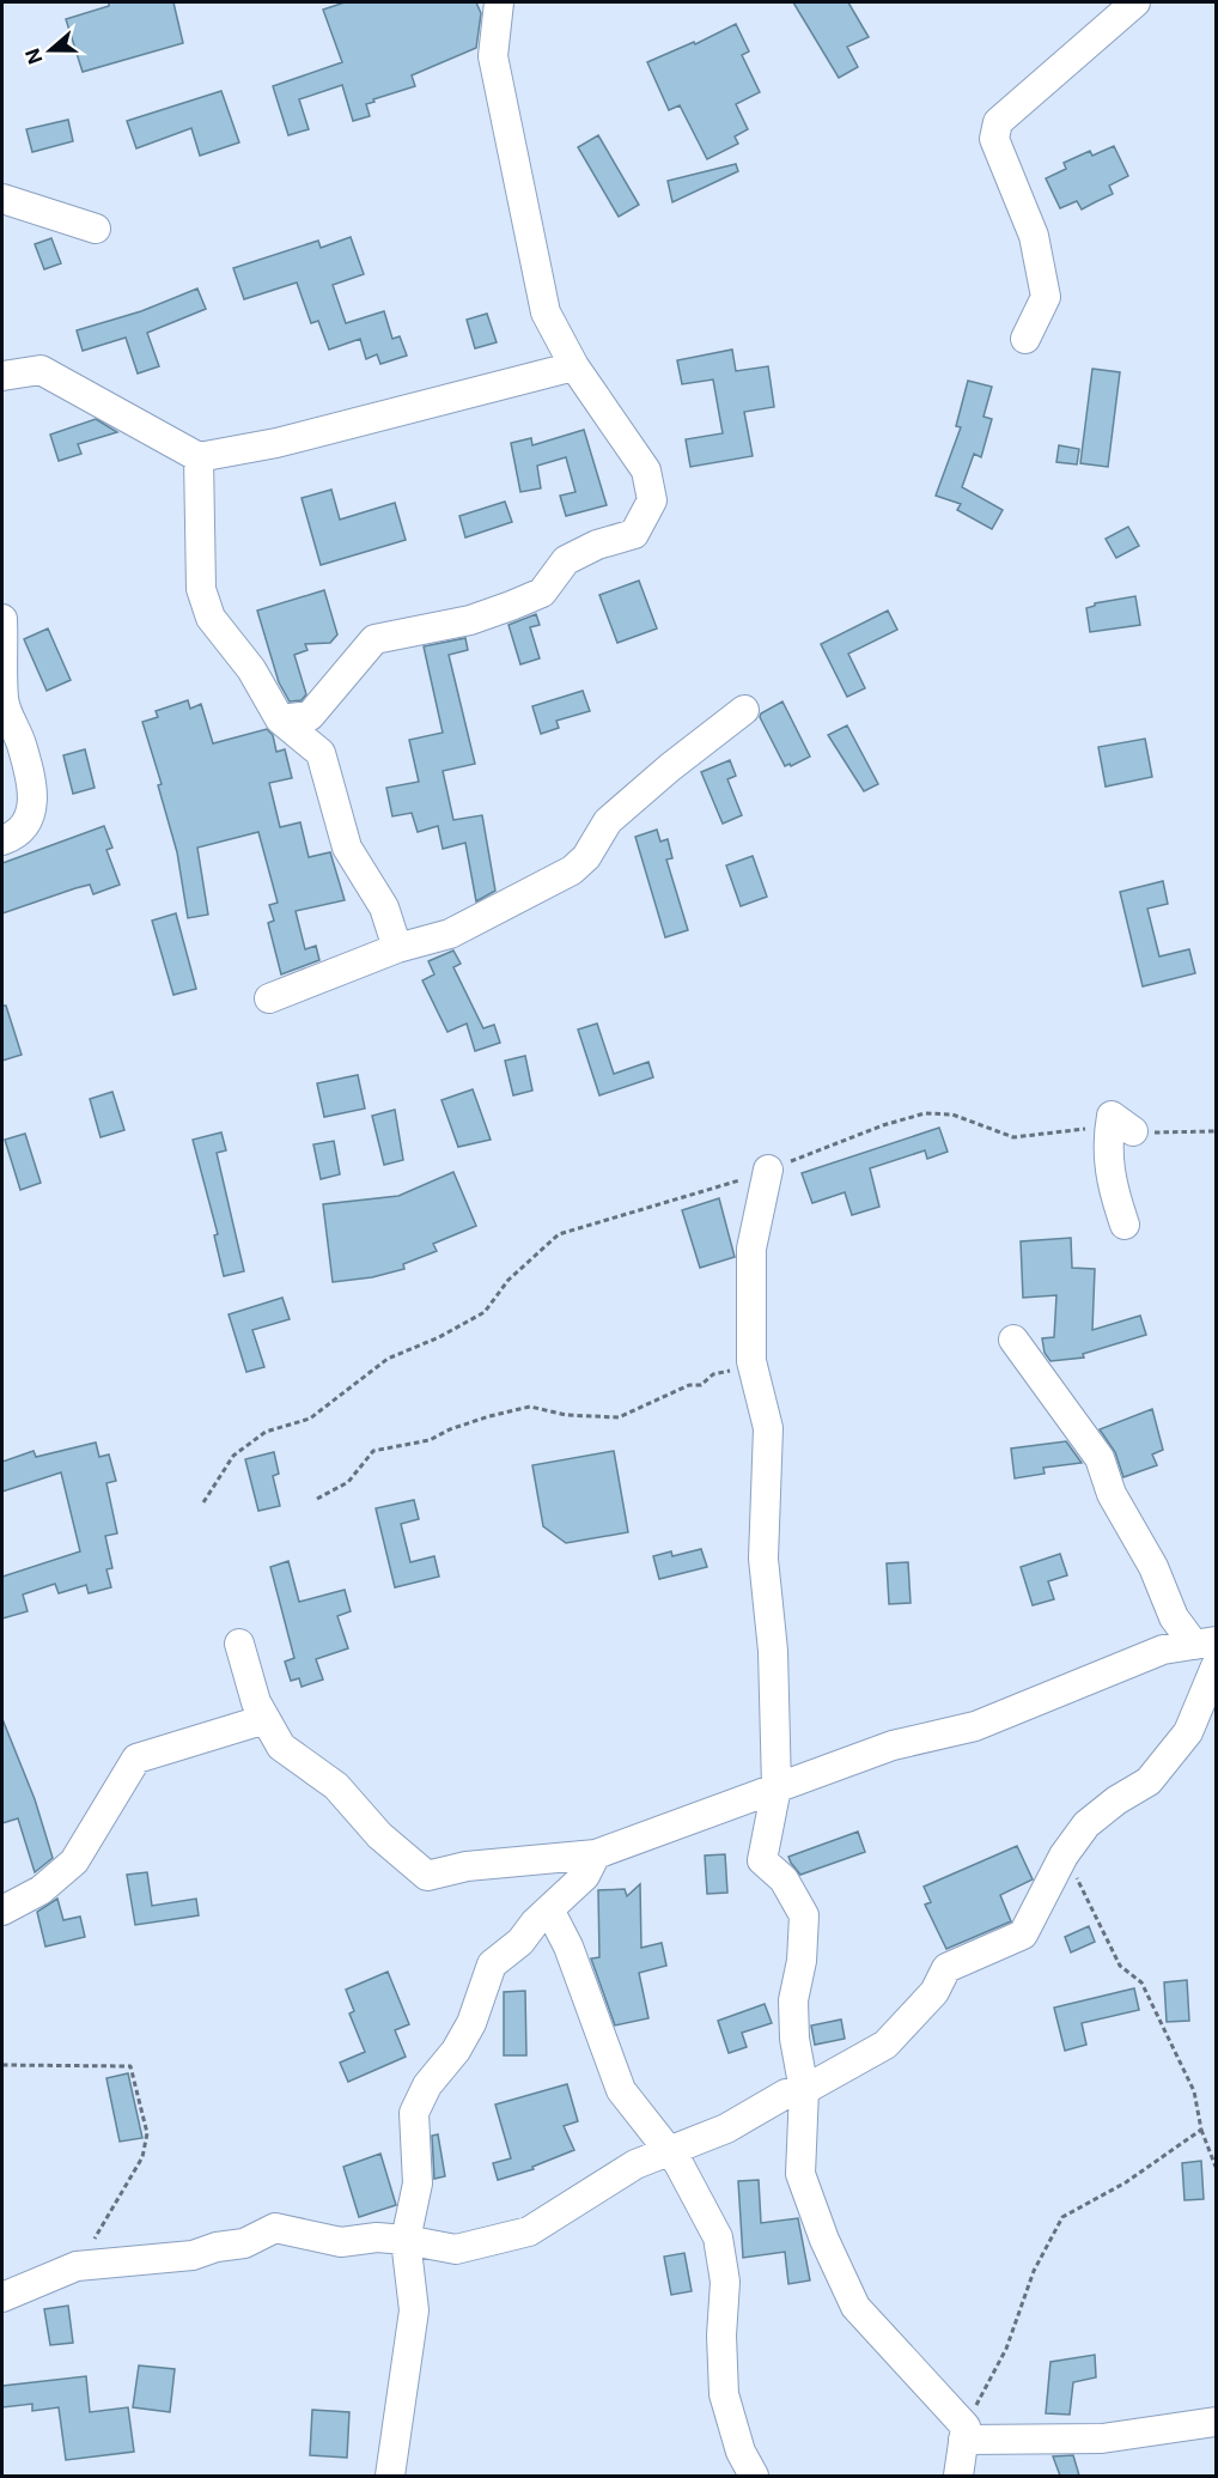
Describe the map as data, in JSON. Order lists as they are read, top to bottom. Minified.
{"north":"left"}
